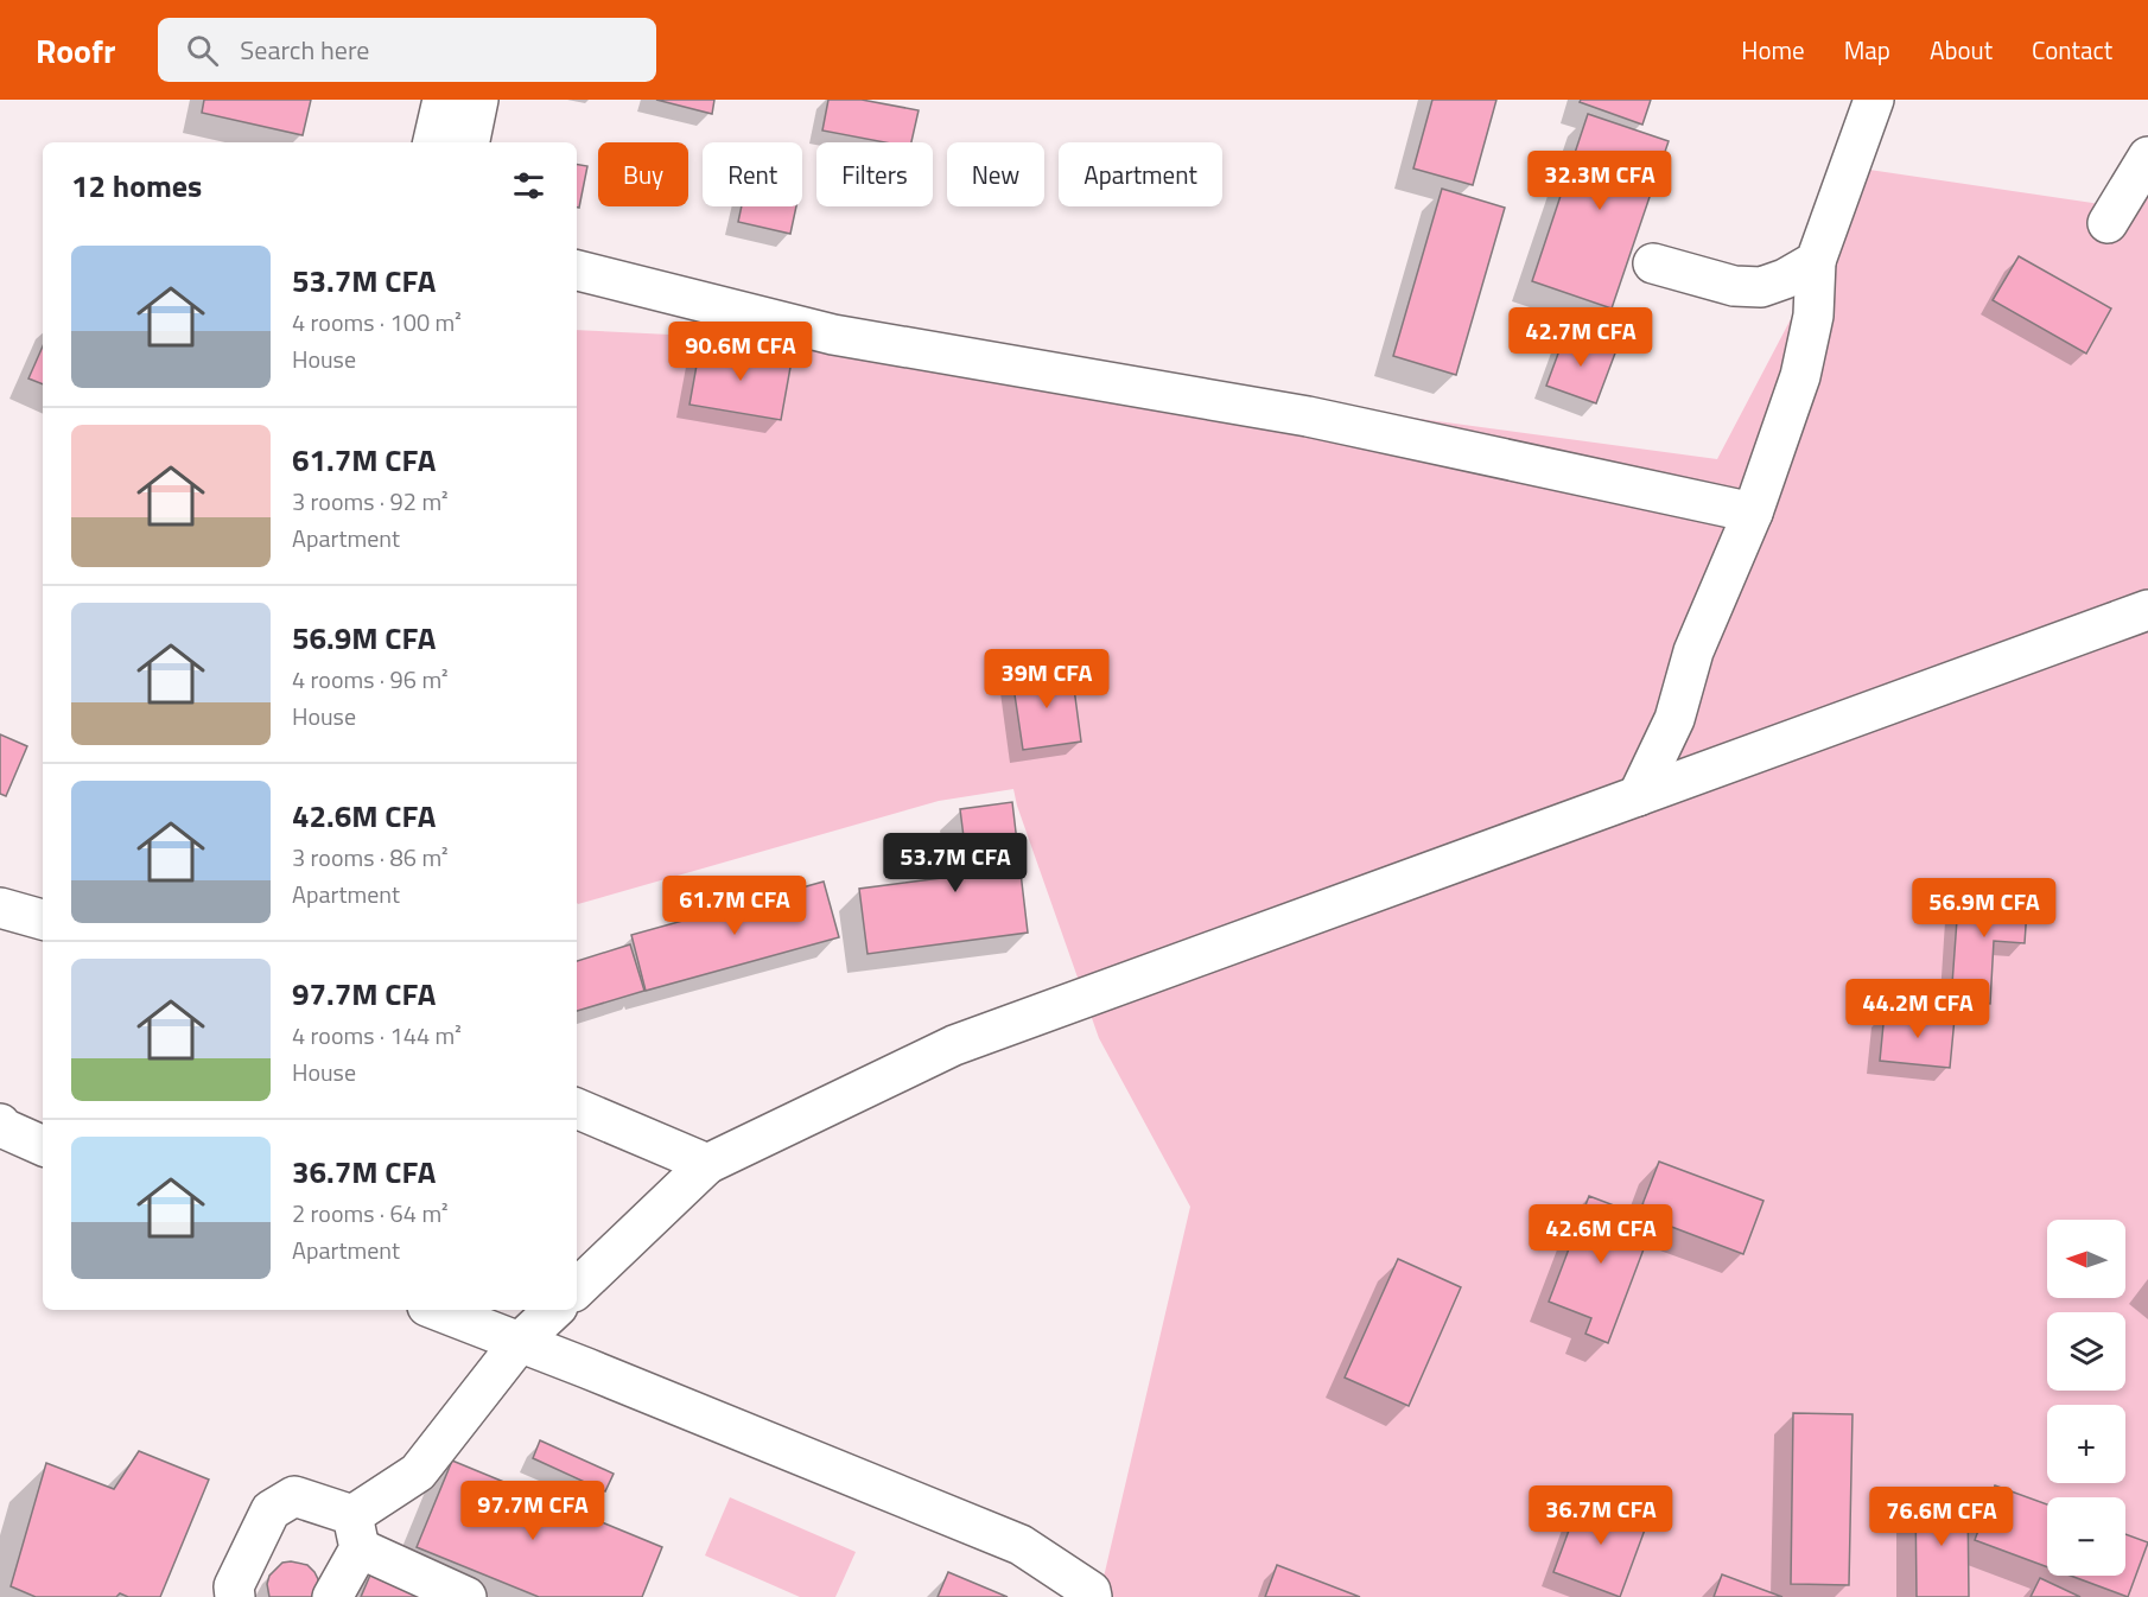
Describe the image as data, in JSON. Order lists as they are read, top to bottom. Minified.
{"north":"left","page":{"header":"Roofr","search":"Search here","nav":["Home","Map","About","Contact"],"chip":["Buy","Rent","Filters","New","Apartment"],"heading":"12 homes","price":["32.3M CFA","42.7M CFA","90.6M CFA","39M CFA","53.7M CFA","61.7M CFA","56.9M CFA","44.2M CFA","42.6M CFA","97.7M CFA","36.7M CFA","76.6M CFA"],"list":[{"name":"53.7M CFA","note":"4 rooms · 100 m² · House"},{"name":"61.7M CFA","note":"3 rooms · 92 m² · Apartment"},{"name":"56.9M CFA","note":"4 rooms · 96 m² · House"},{"name":"42.6M CFA","note":"3 rooms · 86 m² · Apartment"},{"name":"97.7M CFA","note":"4 rooms · 144 m² · House"},{"name":"36.7M CFA","note":"2 rooms · 64 m² · Apartment"}],"map_buttons":["+","−"]}}
